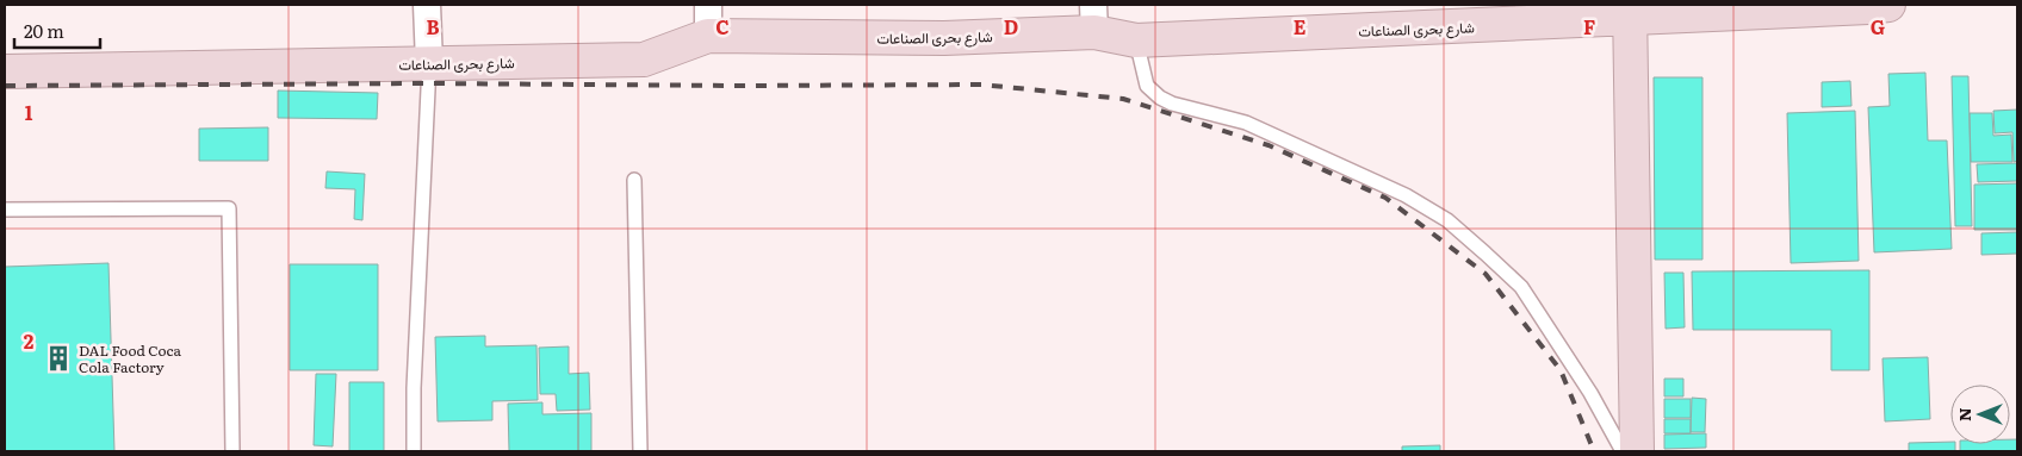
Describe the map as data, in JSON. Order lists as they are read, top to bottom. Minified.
{"streets":{"street":["شارع بحرى الصناعات"]},"places":{"building":["DAL Food Coca Cola Factory"]},"scale_bar":"20 m","north":"left","grid":{"columns":["B","C","D","E","F","G"],"rows":["1","2"]}}
